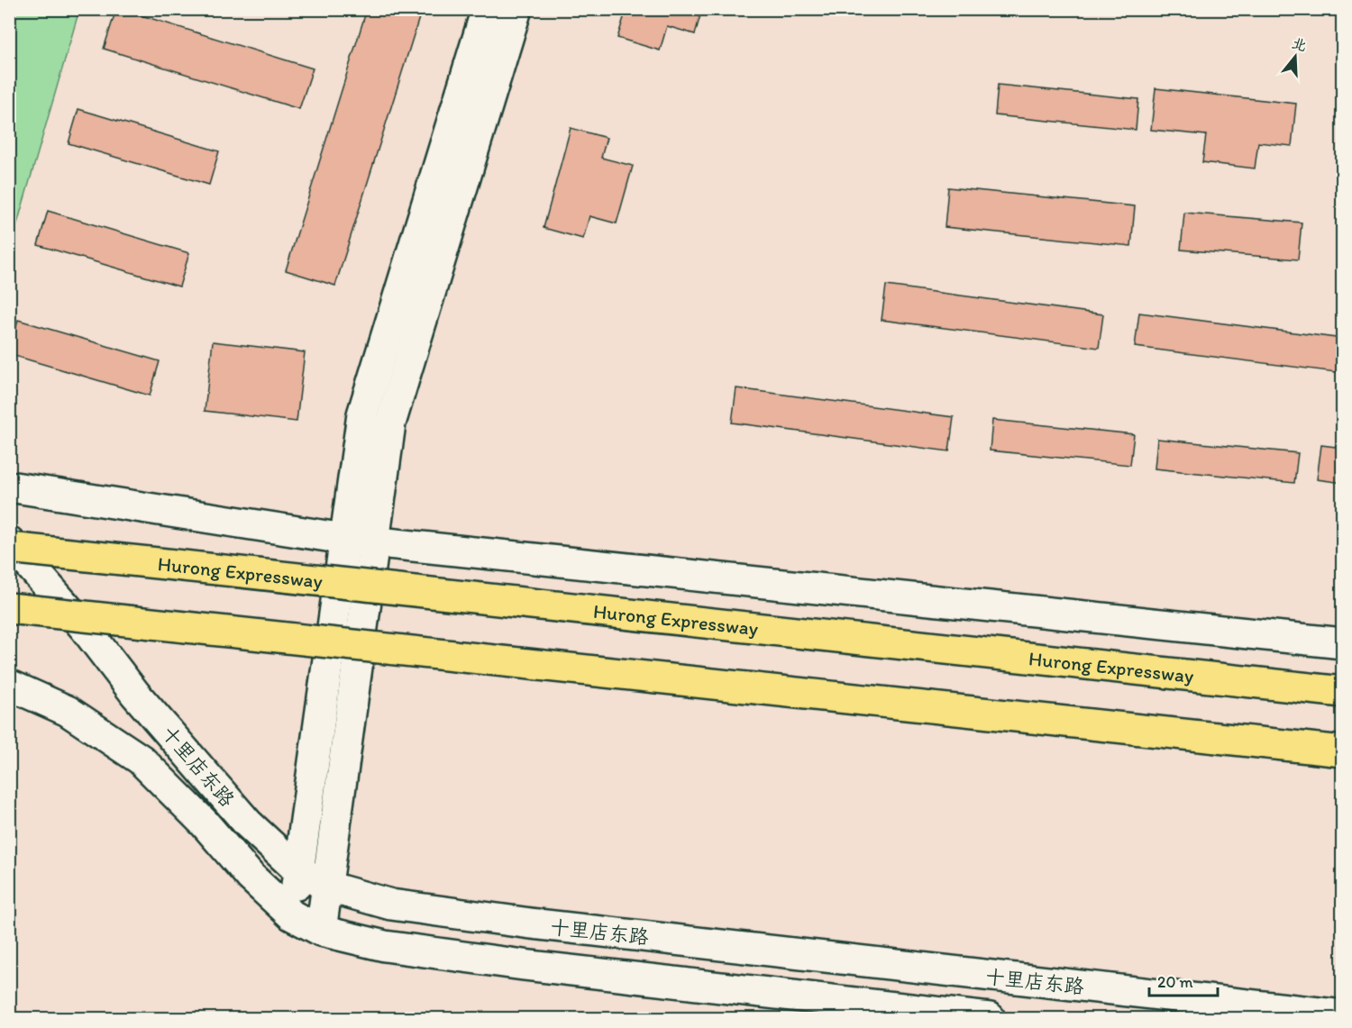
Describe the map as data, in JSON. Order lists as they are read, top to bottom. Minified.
{"streets":{"highway":["Hurong Expressway"],"street":["十里店东路"]},"scale_bar":"20 m","north":"top"}
